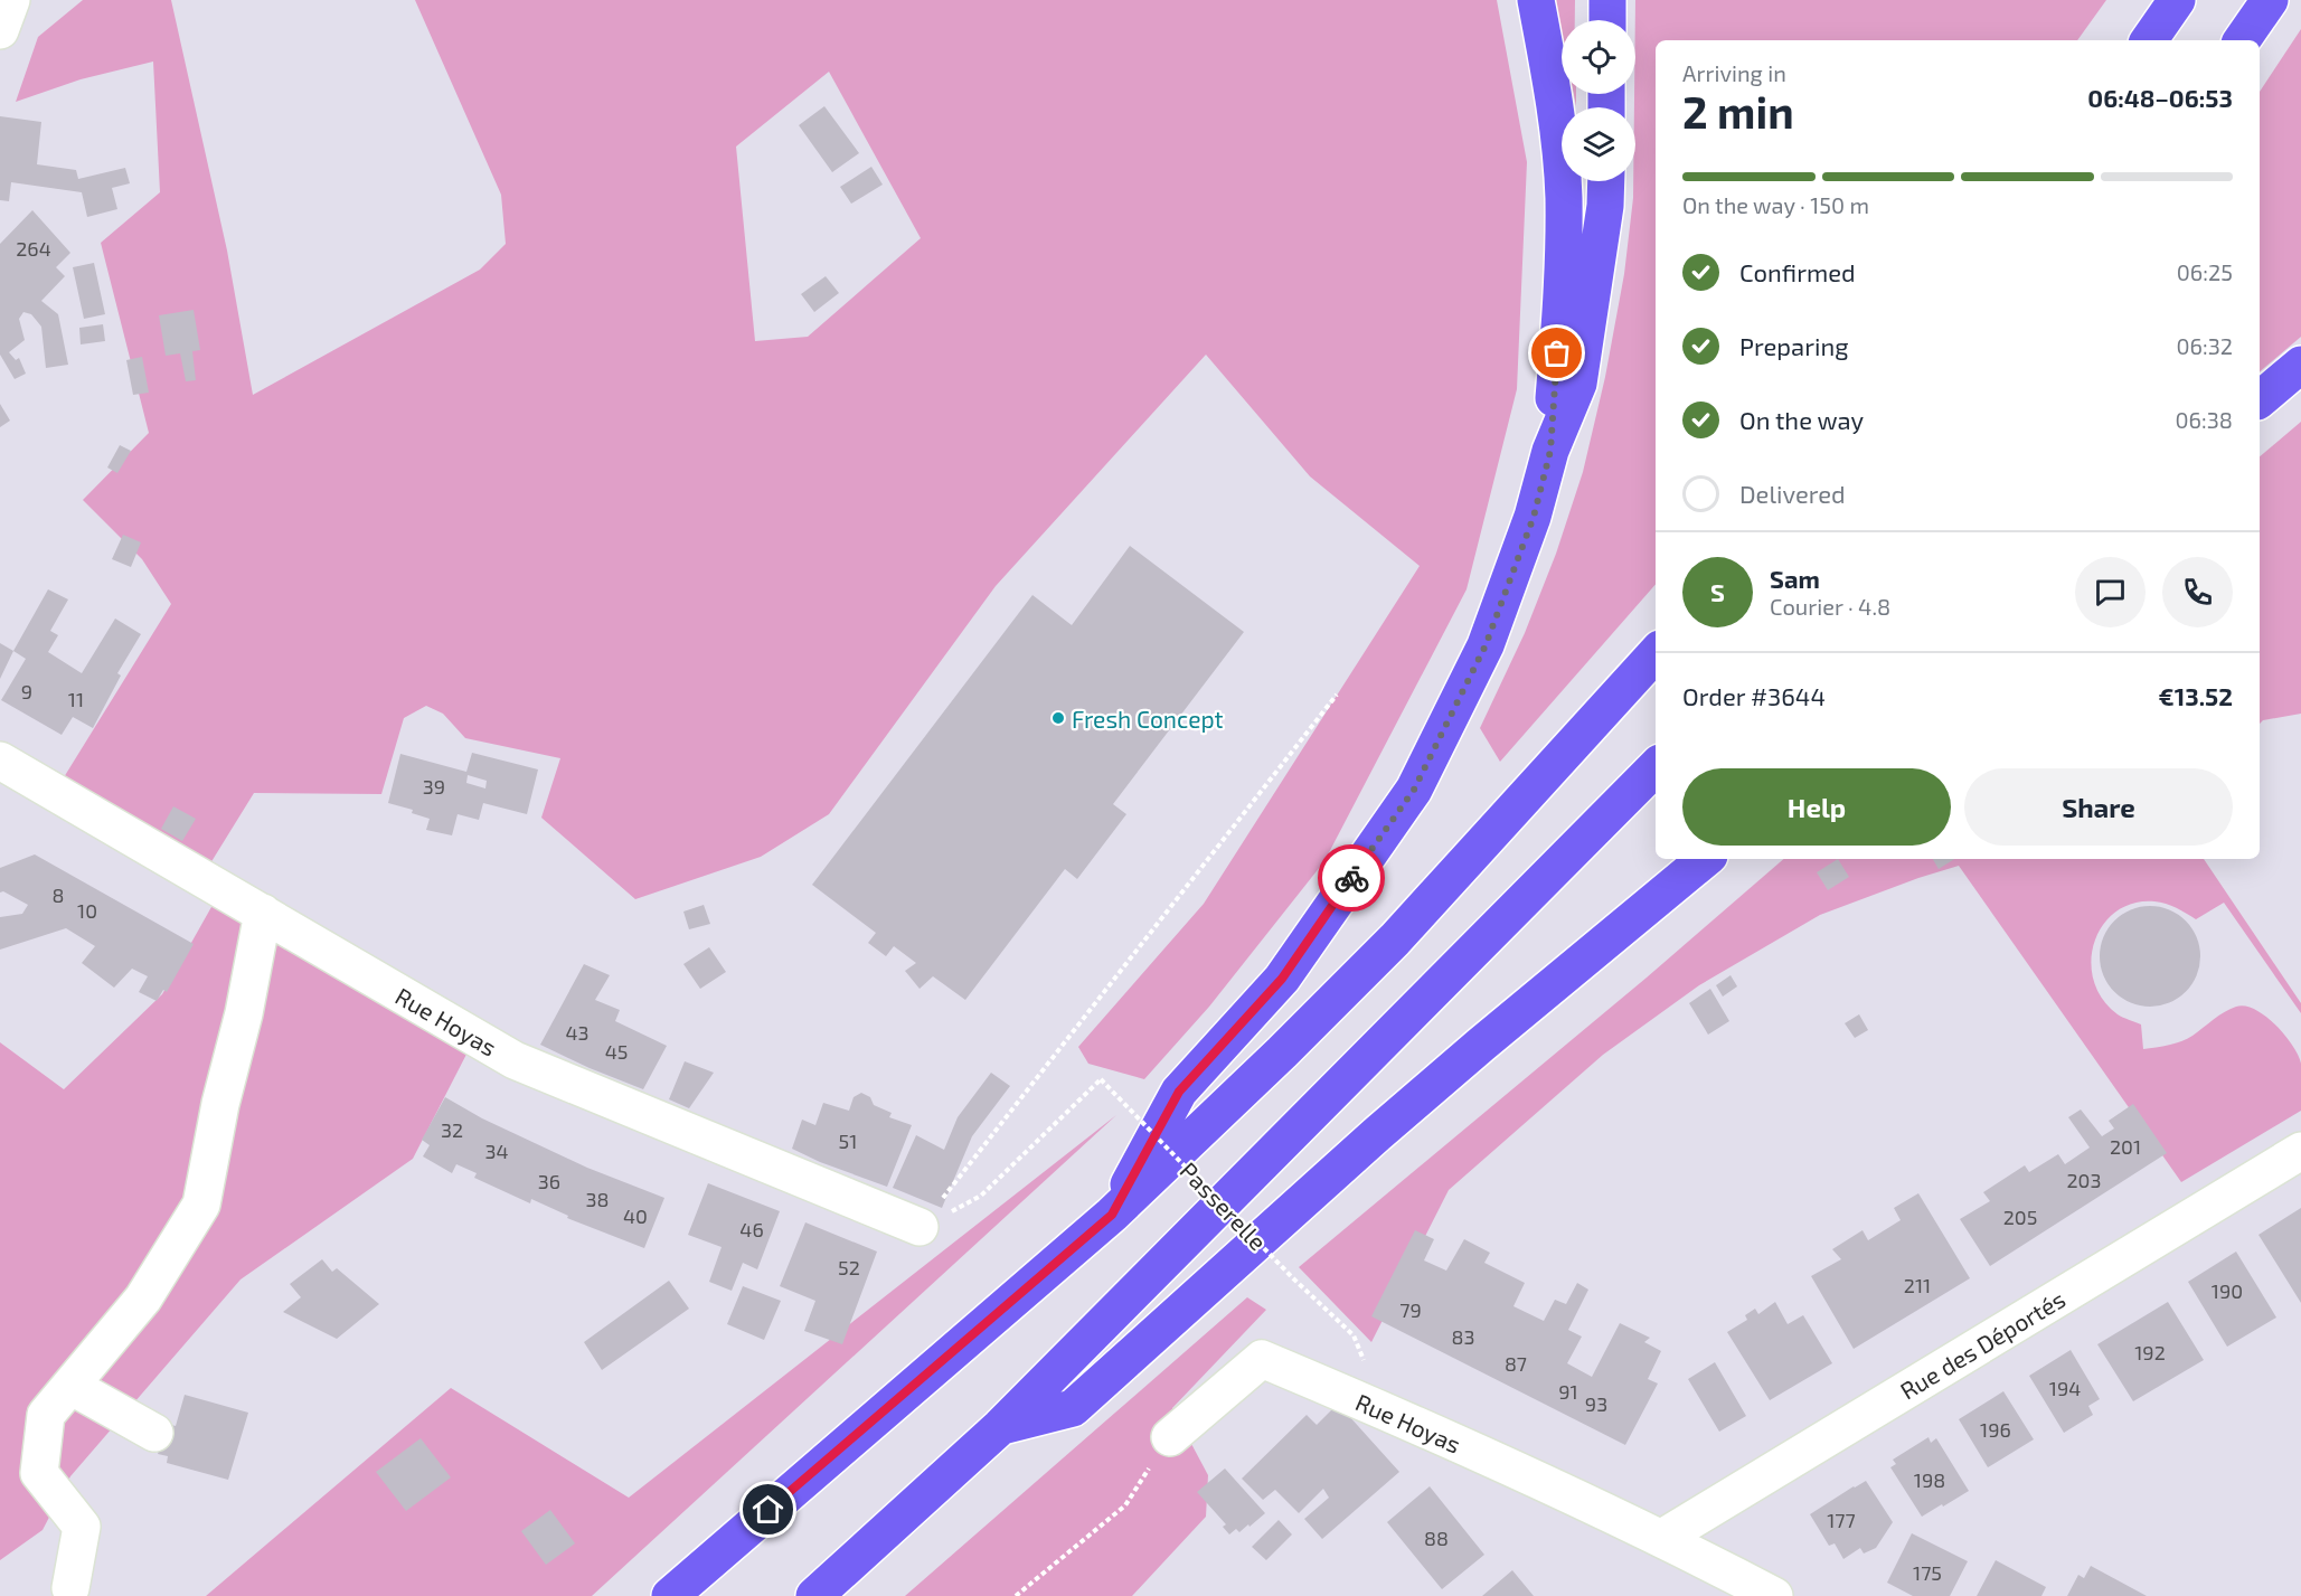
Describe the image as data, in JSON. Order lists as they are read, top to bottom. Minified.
{"streets":{"street":["Rue Hoyas","Rue des Déportés"],"path":["Passerelle"]},"crossings":[["Rue Hoyas","Rue des Déportés"]],"places":["Fresh Concept"],"house_numbers":["264","9","11","39","8","10","43","45","32","51","201","34","203","36","38","40","205","46","52","211","190","79","83","192","87","194","91","93","196","198","177","88","175"],"page":{"heading":["2 min","Arriving in","06:48–06:53"],"panel":["Sam","Courier · 4.8","Order #3644","€13.52"],"bar":"On the way · 150 m","list":[["Confirmed","06:25"],["Preparing","06:32"],["On the way","06:38"],"Delivered"],"round":"S","buttons":["Help","Share"]}}
